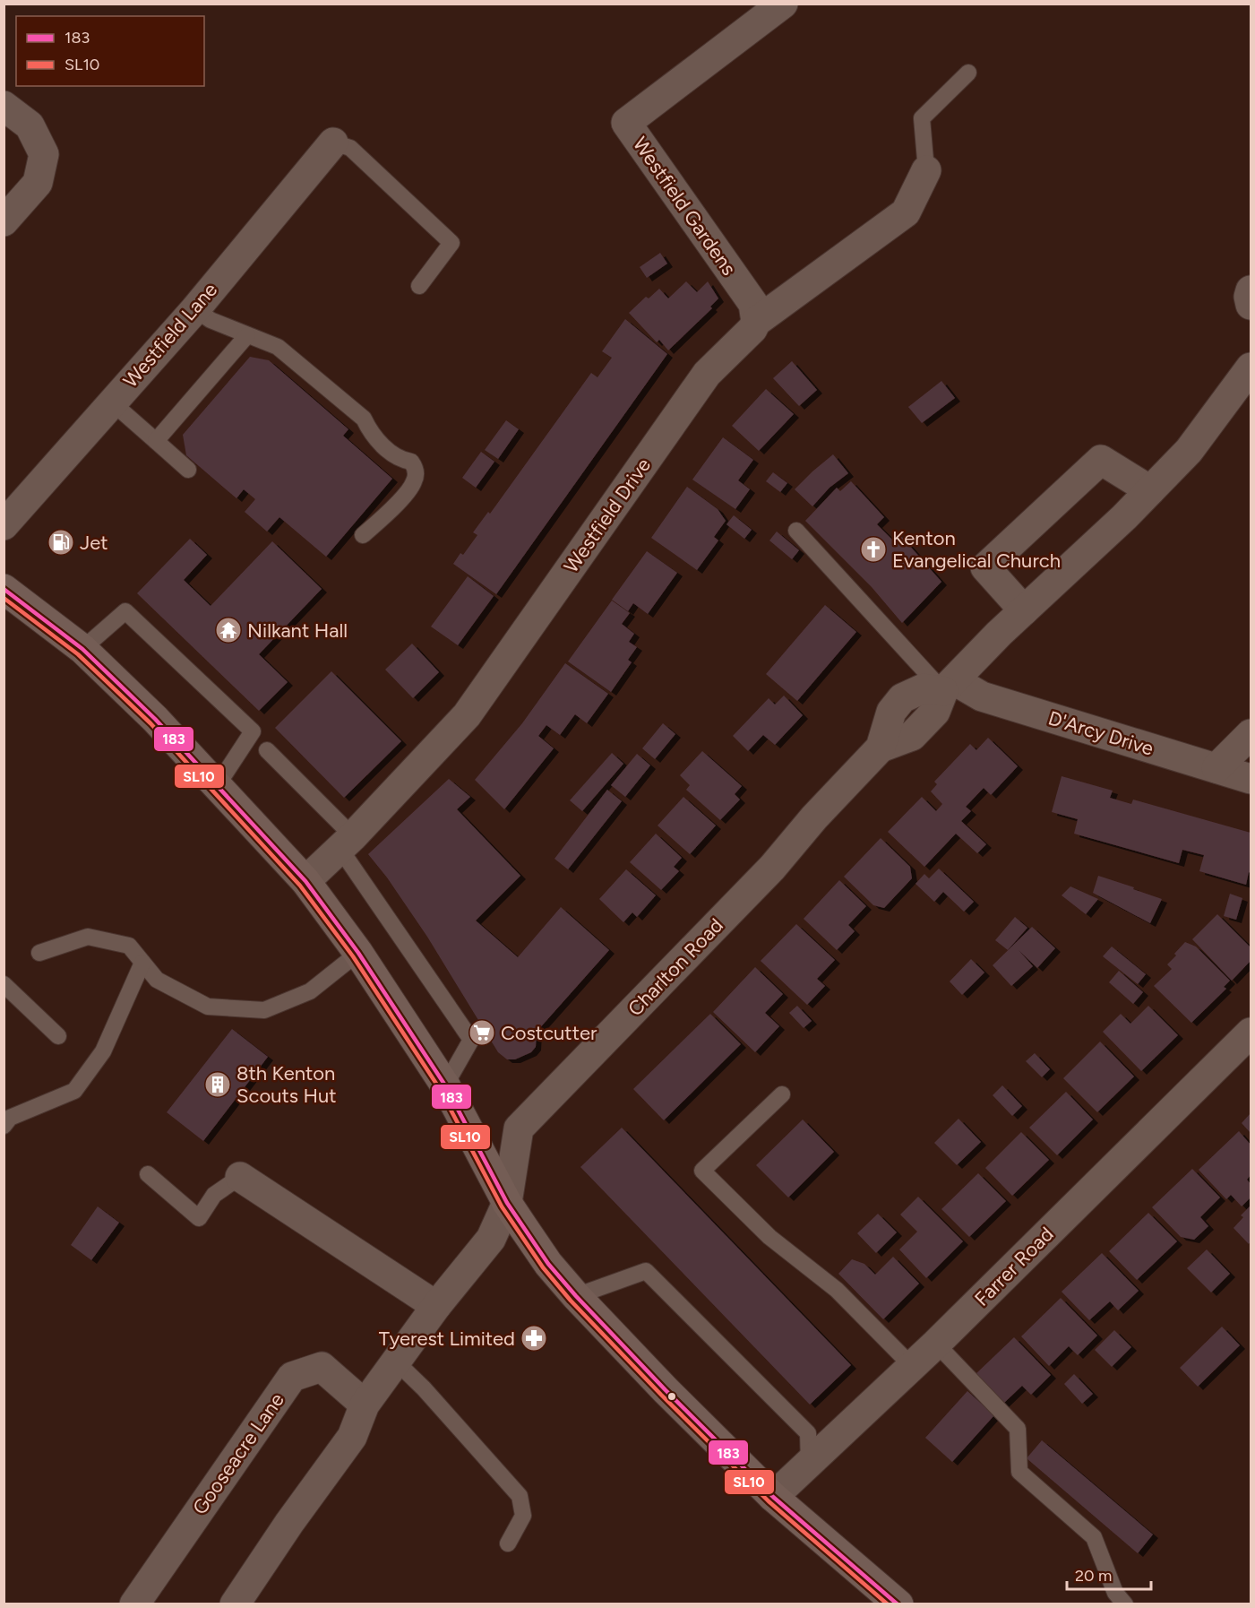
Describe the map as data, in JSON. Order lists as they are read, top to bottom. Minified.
{"streets":{"street":["Westfield Gardens","Westfield Lane","Westfield Drive","D'Arcy Drive","Charlton Road","Farrer Road","Gooseacre Lane"]},"crossings":[["Westfield Gardens","Westfield Drive"],["D'Arcy Drive","Charlton Road"]],"places":{"fuel station":["Jet"],"church":["Kenton Evangelical Church"],"temple":["Nilkant Hall"],"supermarket":["Costcutter"],"building":["8th Kenton Scouts Hut"],"pharmacy":["Tyerest Limited"]},"lines":["transit line 183","transit line SL10"],"legend":["183","SL10"],"scale_bar":"20 m"}
